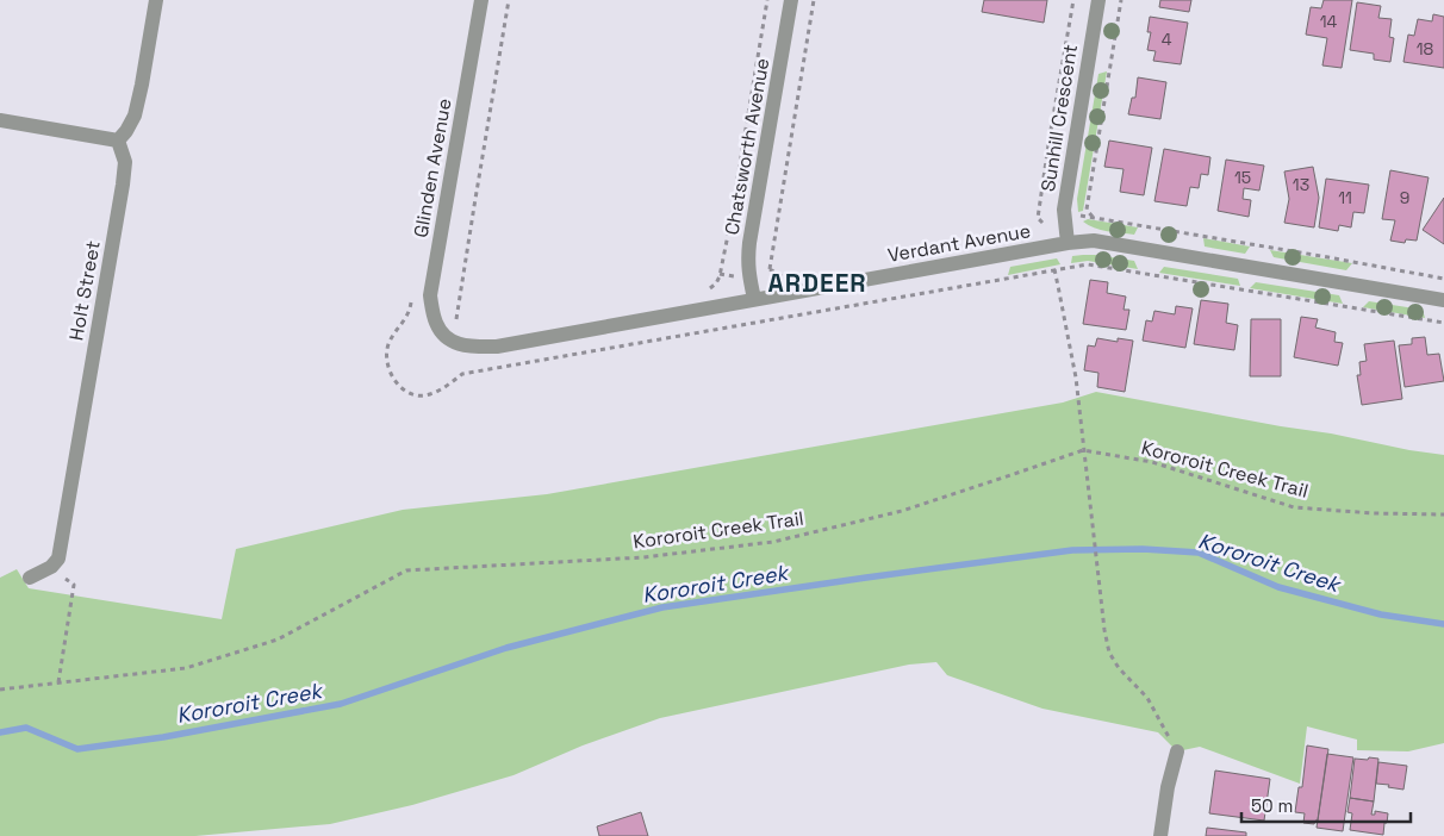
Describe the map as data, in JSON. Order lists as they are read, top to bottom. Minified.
{"streets":{"street":["Sunhill Crescent","Chatsworth Avenue","Glinden Avenue","Verdant Avenue","Holt Street"],"path":["Kororoit Creek Trail"]},"crossings":[["Sunhill Crescent","Verdant Avenue"],["Chatsworth Avenue","Verdant Avenue"],["Glinden Avenue","Verdant Avenue"]],"districts":["ARDEER"],"water":["Kororoit Creek"],"house_numbers":["14","4","18","15","13","11","9"],"scale_bar":"50 m"}
